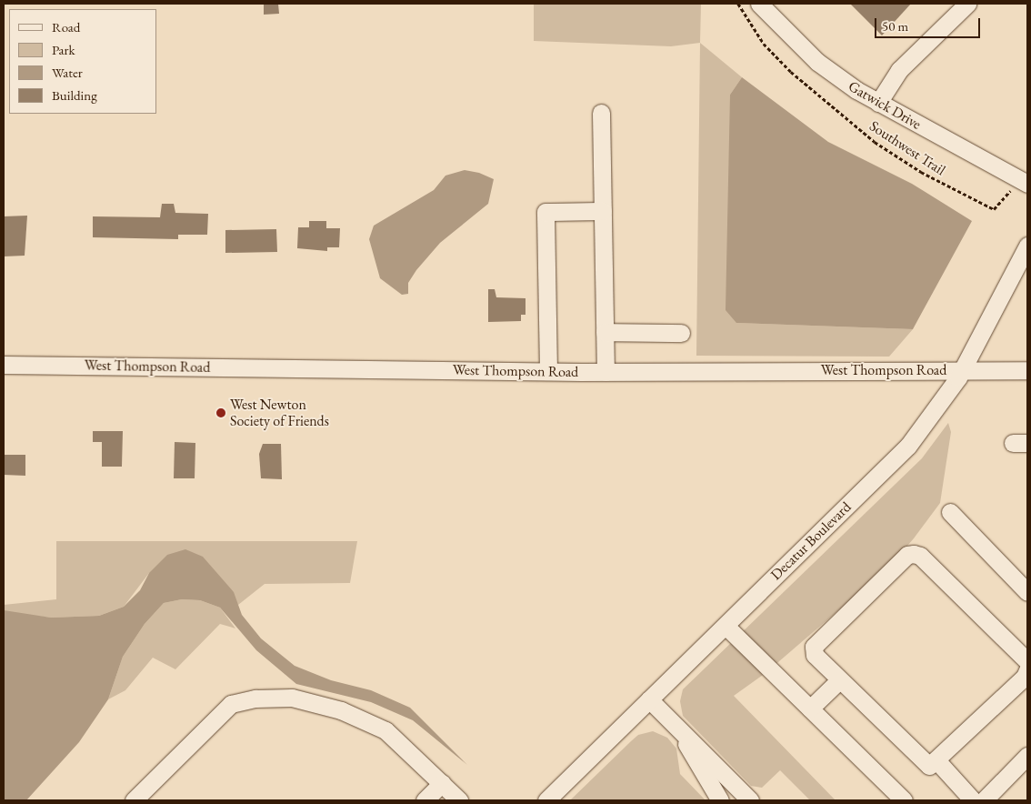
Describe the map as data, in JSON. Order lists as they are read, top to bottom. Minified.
{"streets":{"street":["Gatwick Drive","West Thompson Road","Decatur Boulevard"],"path":["Southwest Trail"]},"crossings":[["Gatwick Drive","Southwest Trail"],["West Thompson Road","Decatur Boulevard"]],"places":["West Newton Society of Friends"],"legend":["Road","Park","Water","Building"],"scale_bar":"50 m"}
